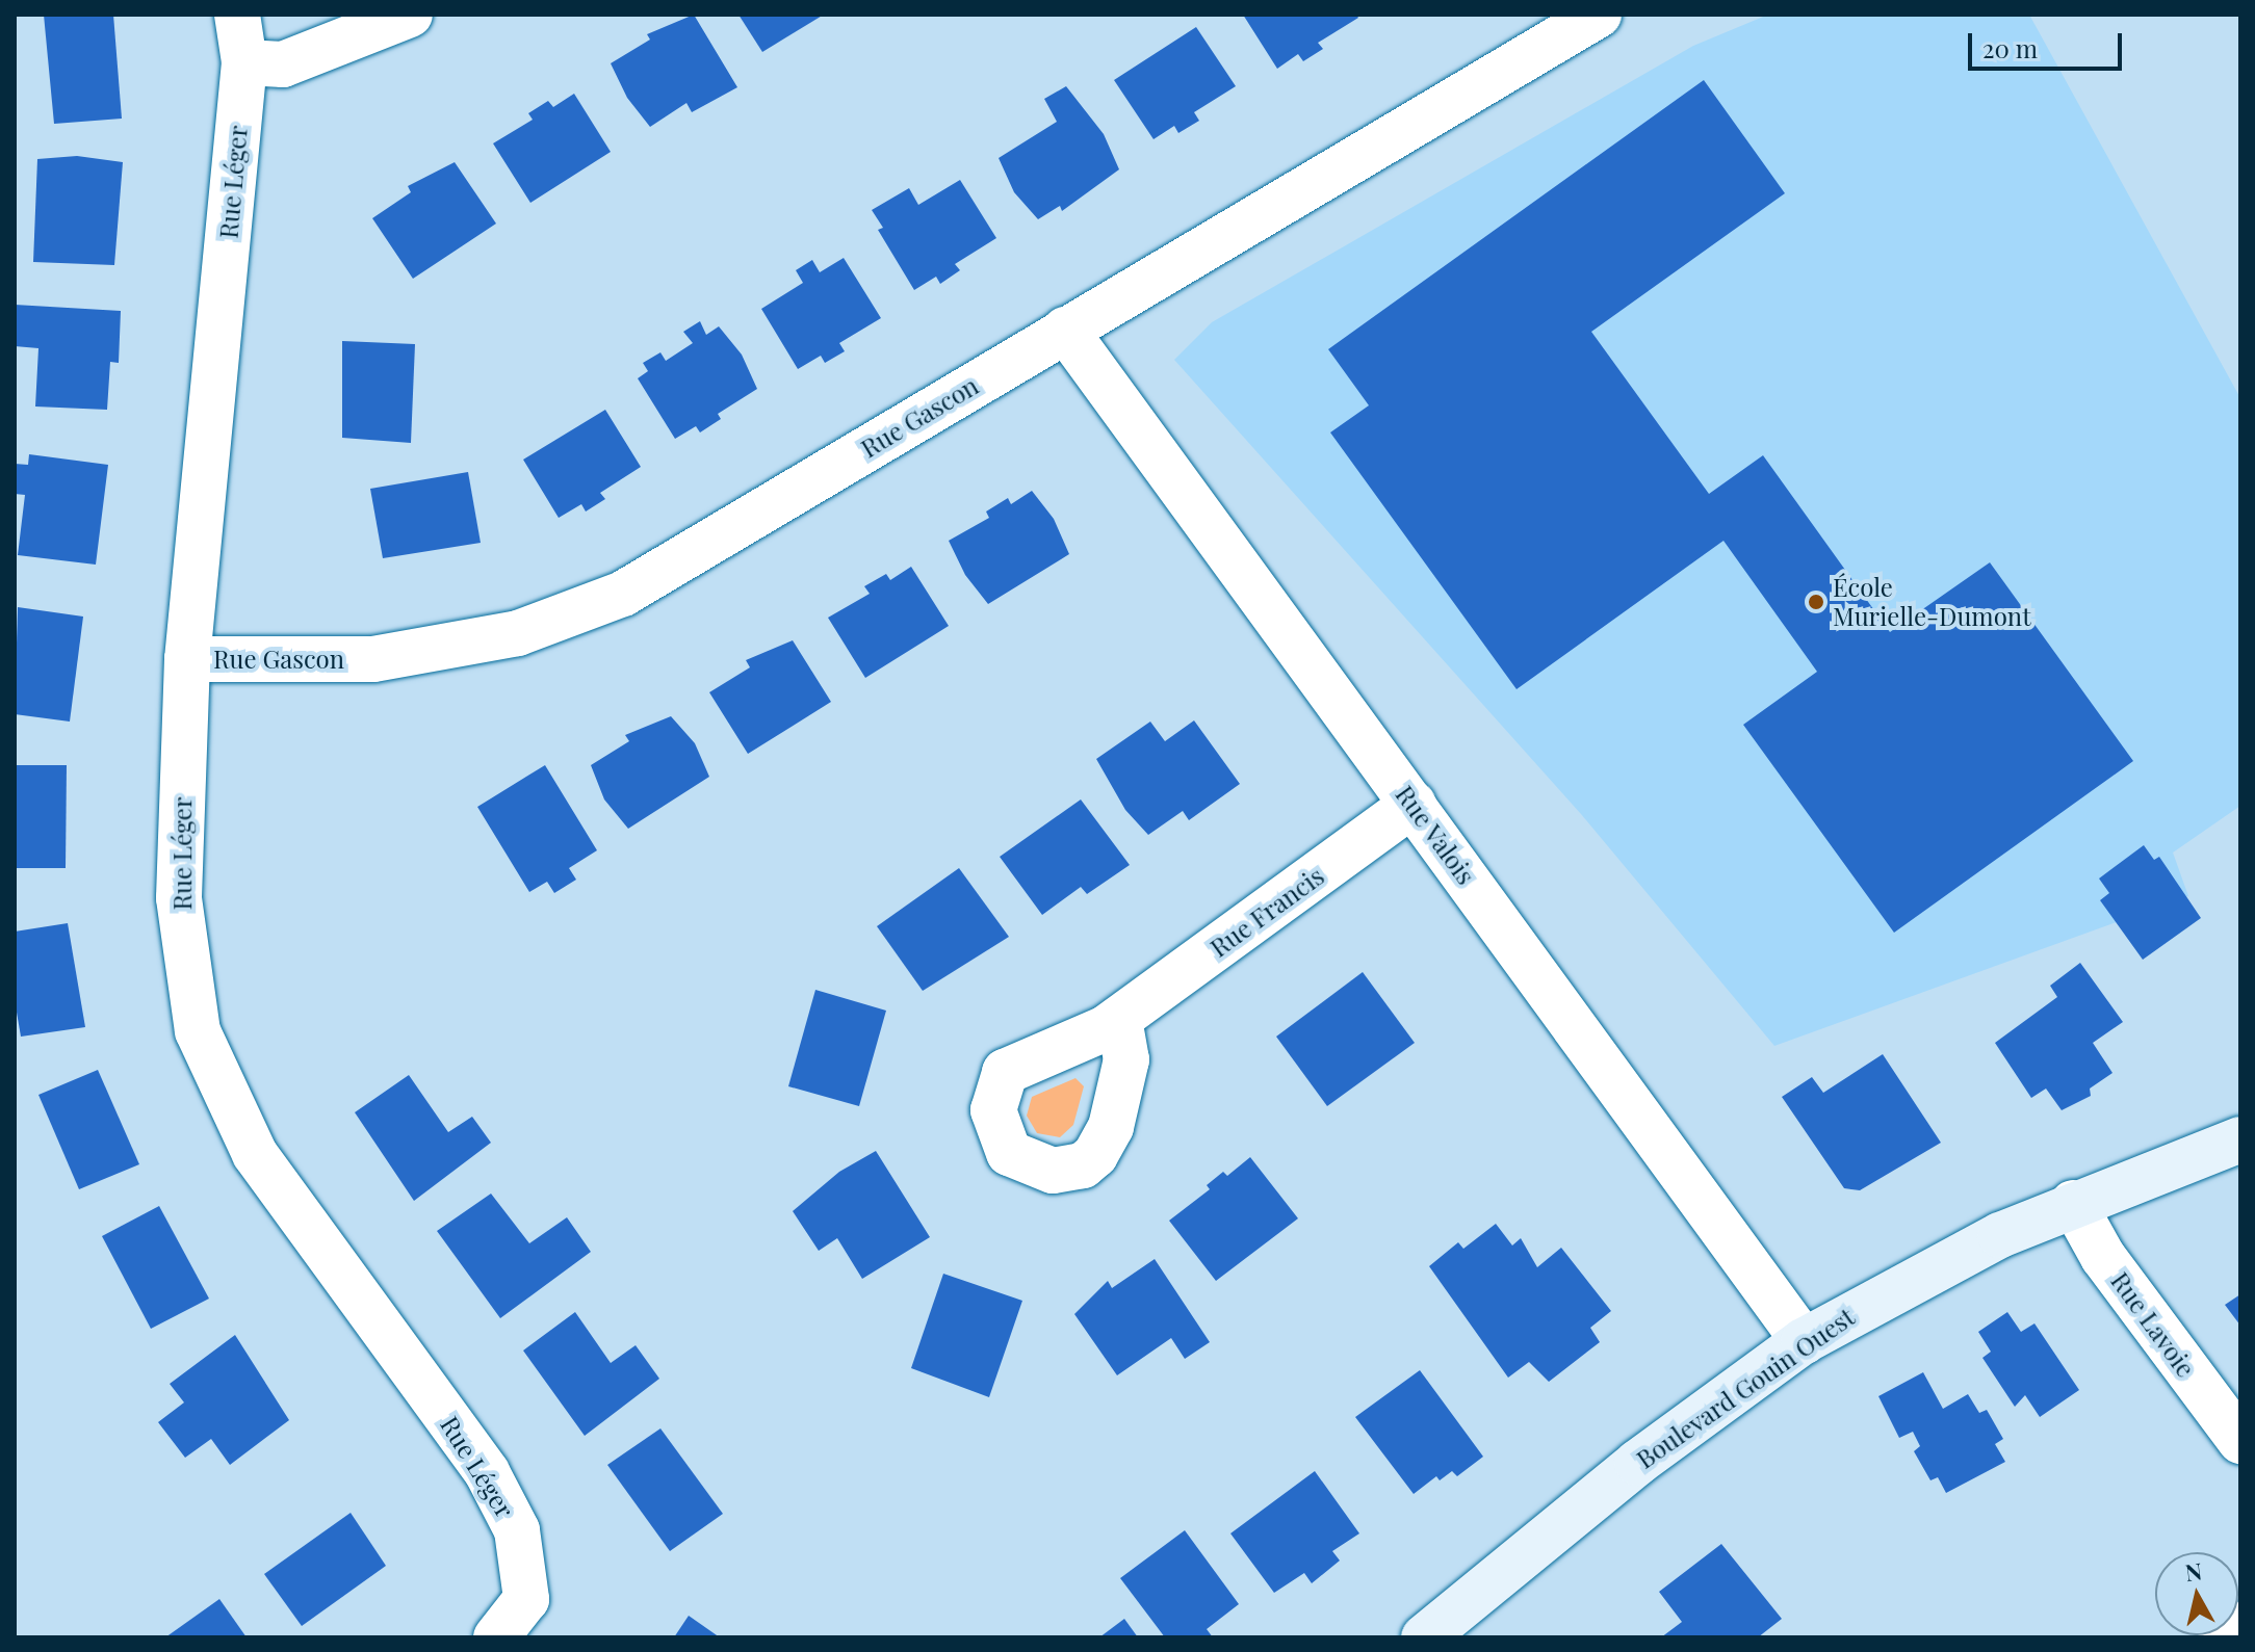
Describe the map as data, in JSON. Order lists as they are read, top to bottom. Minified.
{"streets":{"street":["Rue Léger","Rue Gascon","Rue Valois","Rue Francis","Rue Lavoie","Boulevard Gouin Ouest"]},"crossings":[["Rue Léger","Rue Gascon"],["Rue Gascon","Rue Valois"],["Rue Valois","Rue Francis"],["Rue Valois","Boulevard Gouin Ouest"],["Rue Lavoie","Boulevard Gouin Ouest"]],"places":["École Murielle-Dumont"],"scale_bar":"20 m","north":"top"}
